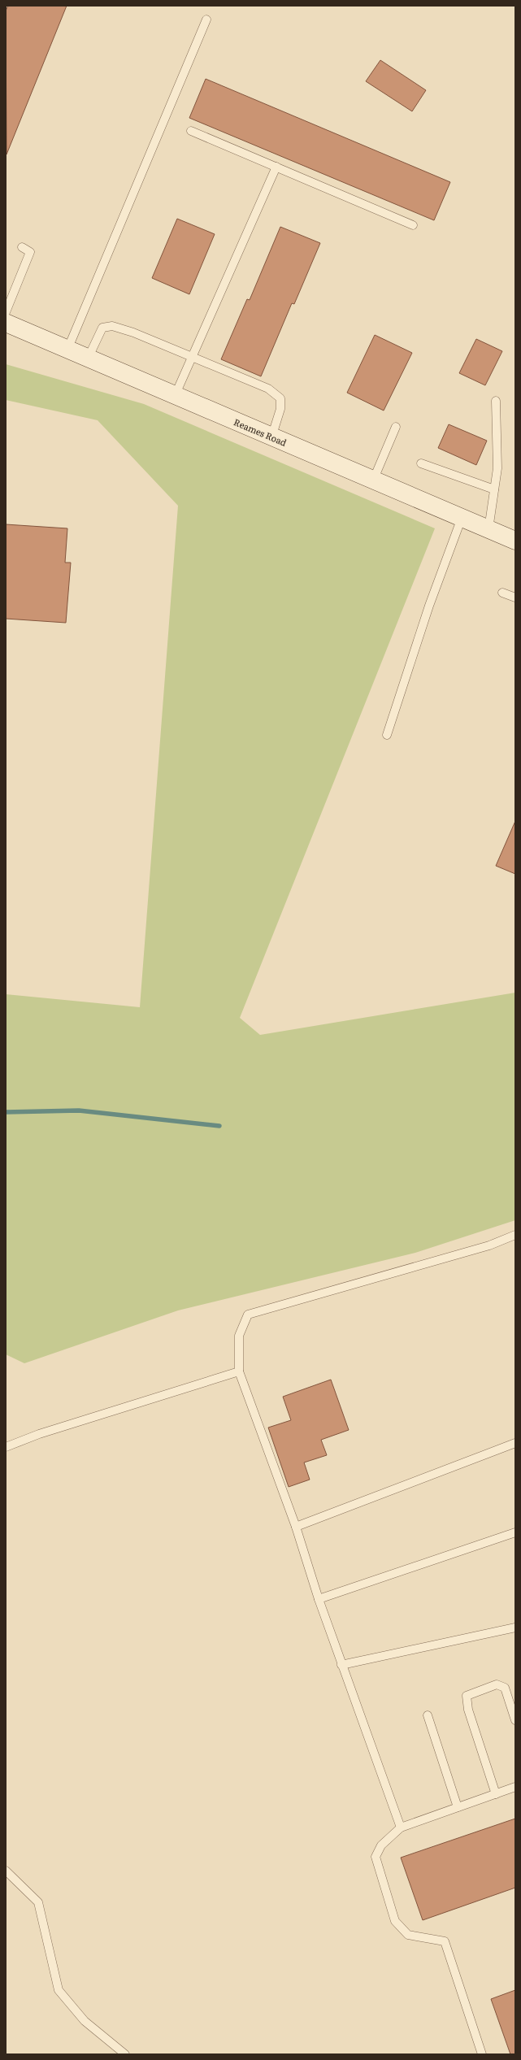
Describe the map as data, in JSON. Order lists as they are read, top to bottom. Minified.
{"streets":{"main road":["Reames Road"]}}
